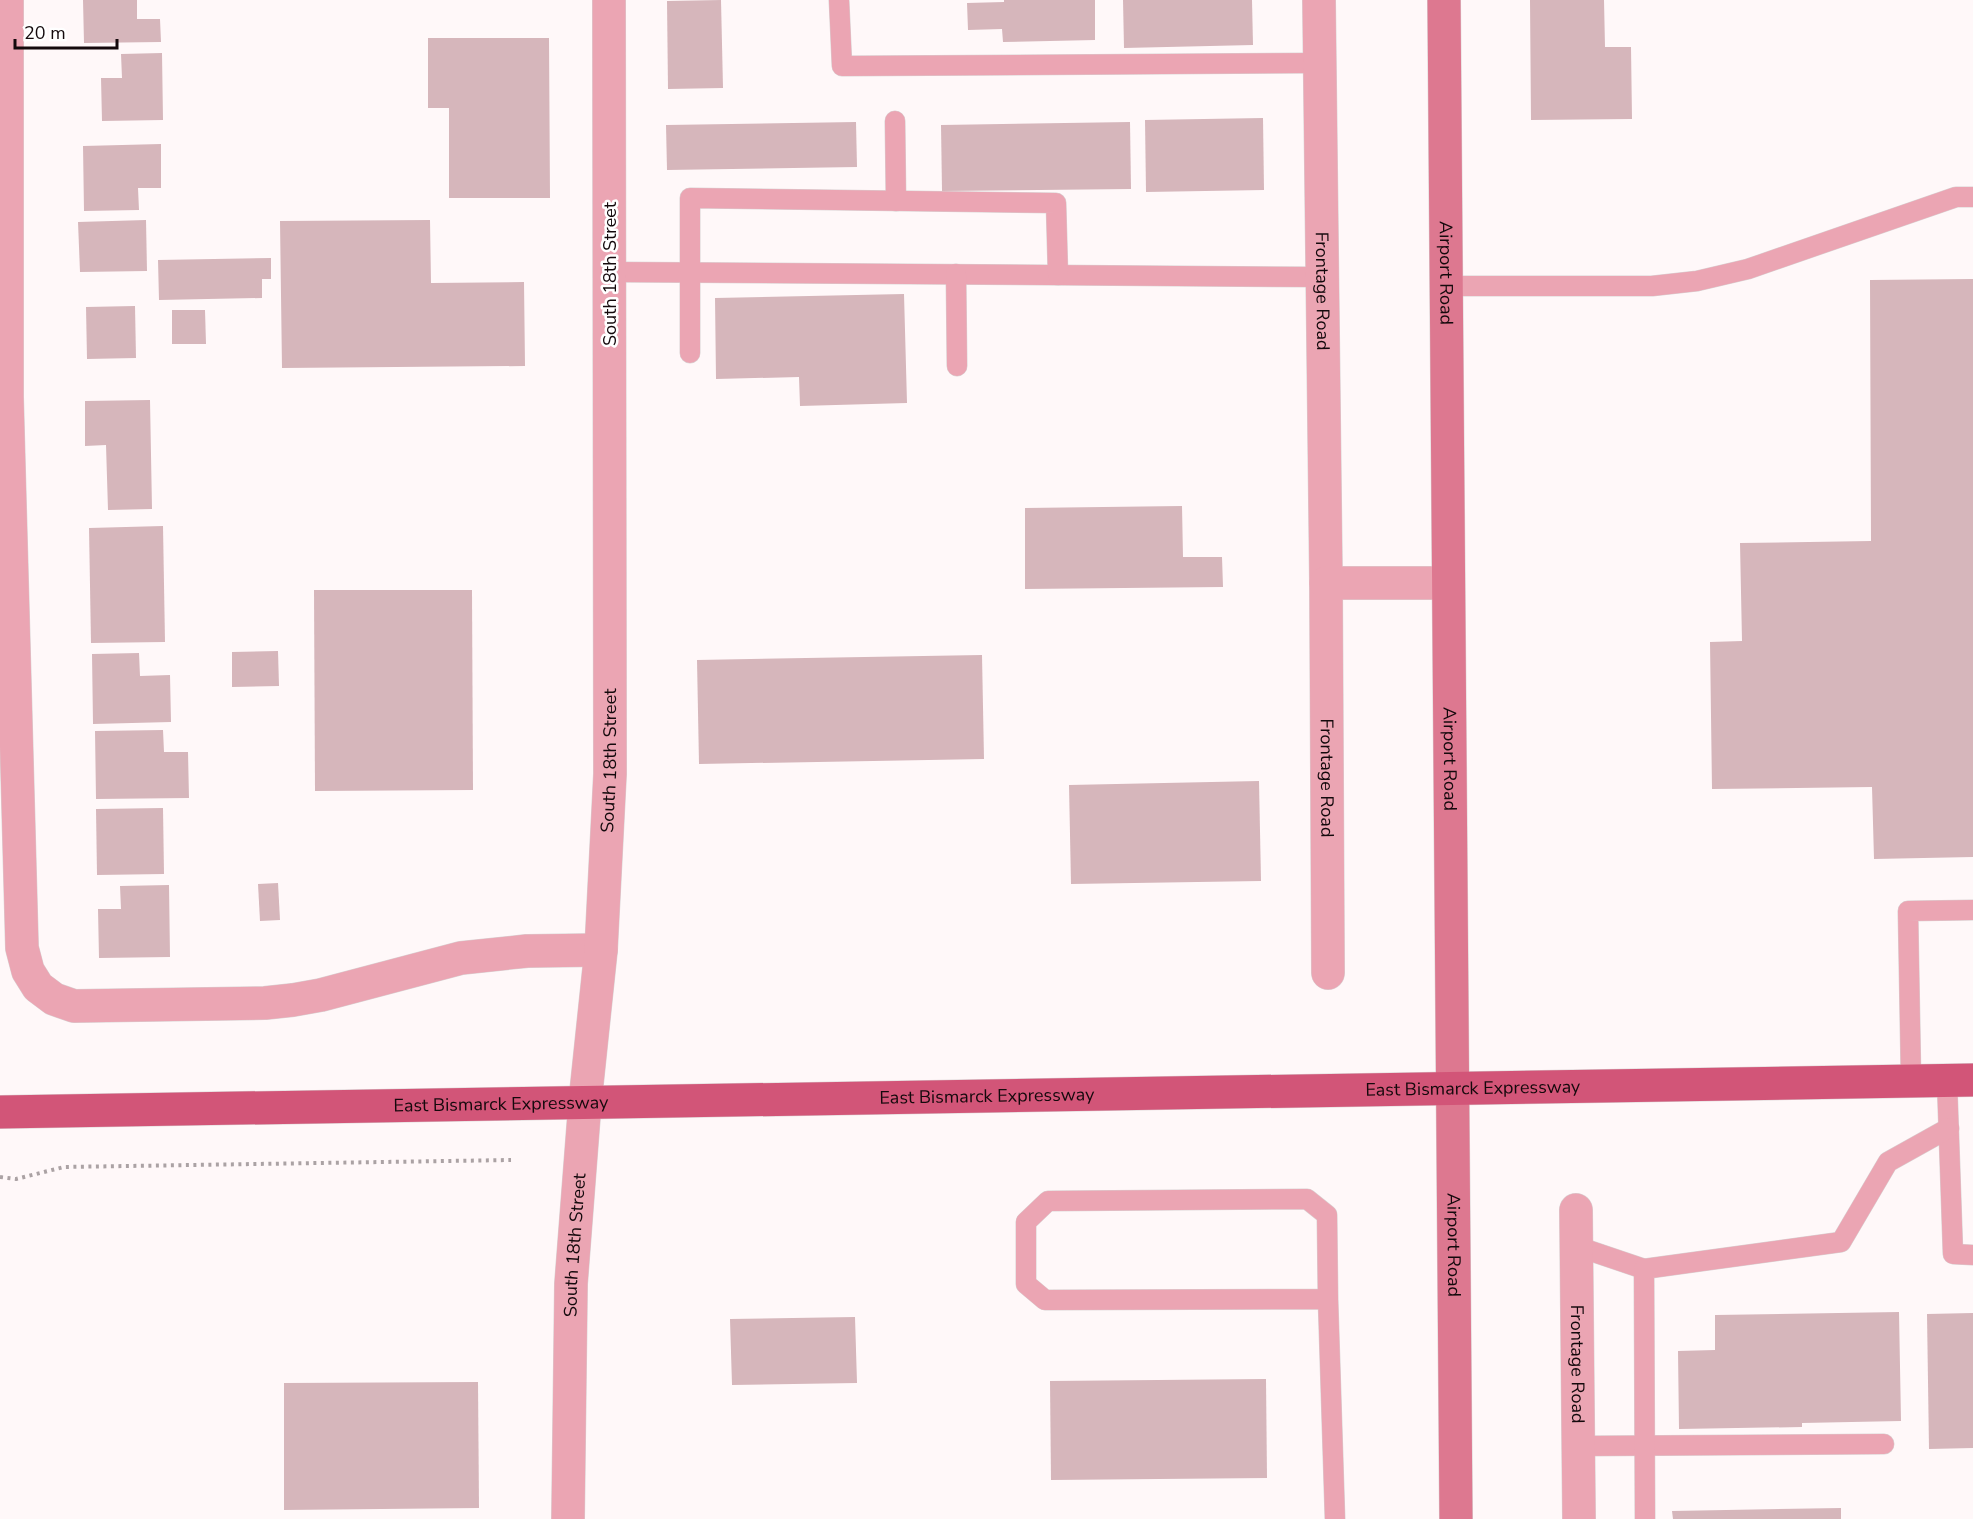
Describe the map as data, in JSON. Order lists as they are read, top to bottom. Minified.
{"streets":{"main road":["Airport Road","East Bismarck Expressway"],"street":["South 18th Street","Frontage Road"]},"crossings":[["South 18th Street","East Bismarck Expressway"],["Airport Road","East Bismarck Expressway"]],"scale_bar":"20 m"}
